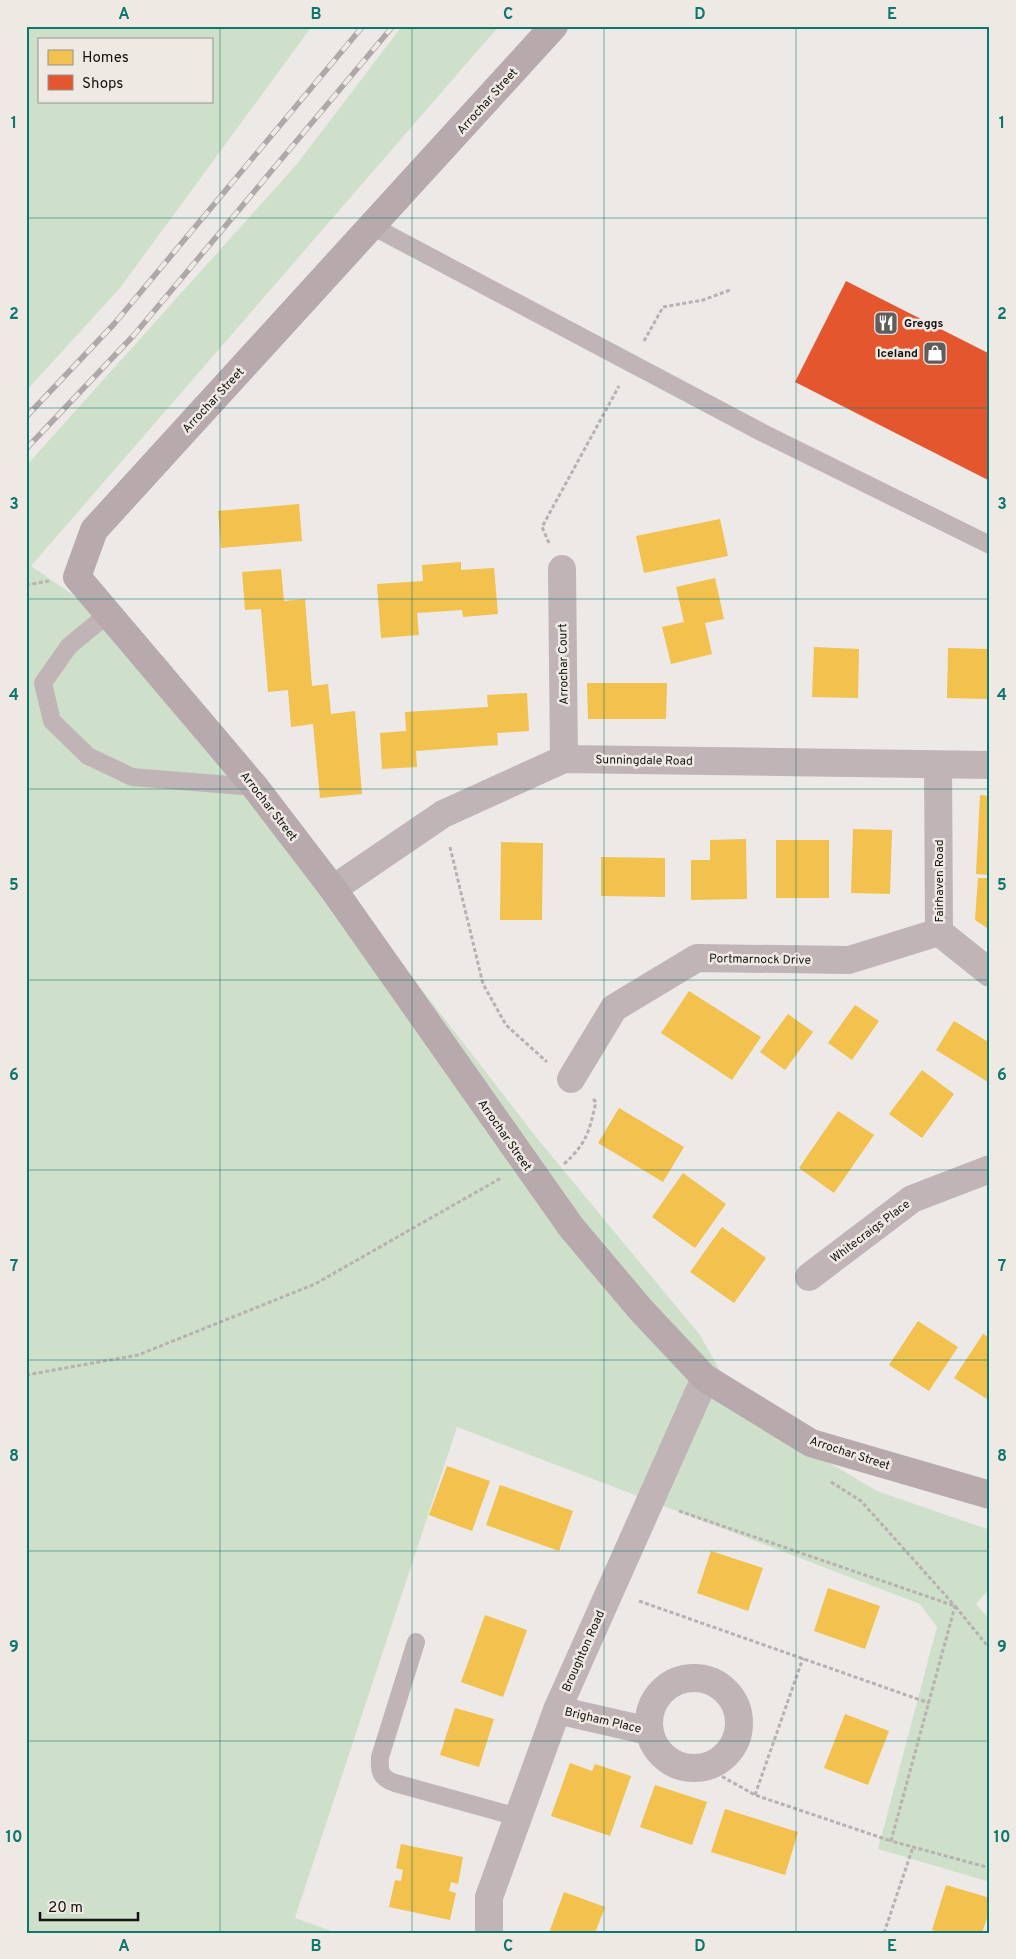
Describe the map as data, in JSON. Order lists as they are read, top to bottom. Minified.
{"streets":{"street":["Arrochar Street","Arrochar Court","Sunningdale Road","Fairhaven Road","Portmarnock Drive","Whitecraigs Place","Broughton Road","Brigham Place"]},"crossings":[["Arrochar Street","Sunningdale Road"],["Arrochar Street","Broughton Road"],["Arrochar Court","Sunningdale Road"],["Sunningdale Road","Fairhaven Road"],["Fairhaven Road","Portmarnock Drive"],["Broughton Road","Brigham Place"]],"places":{"restaurant":["Greggs"],"shop":["Iceland"]},"legend":["Homes","Shops"],"scale_bar":"20 m","grid":{"columns":["A","B","C","D","E"],"rows":["1","2","3","4","5","6","7","8","9","10"]}}
